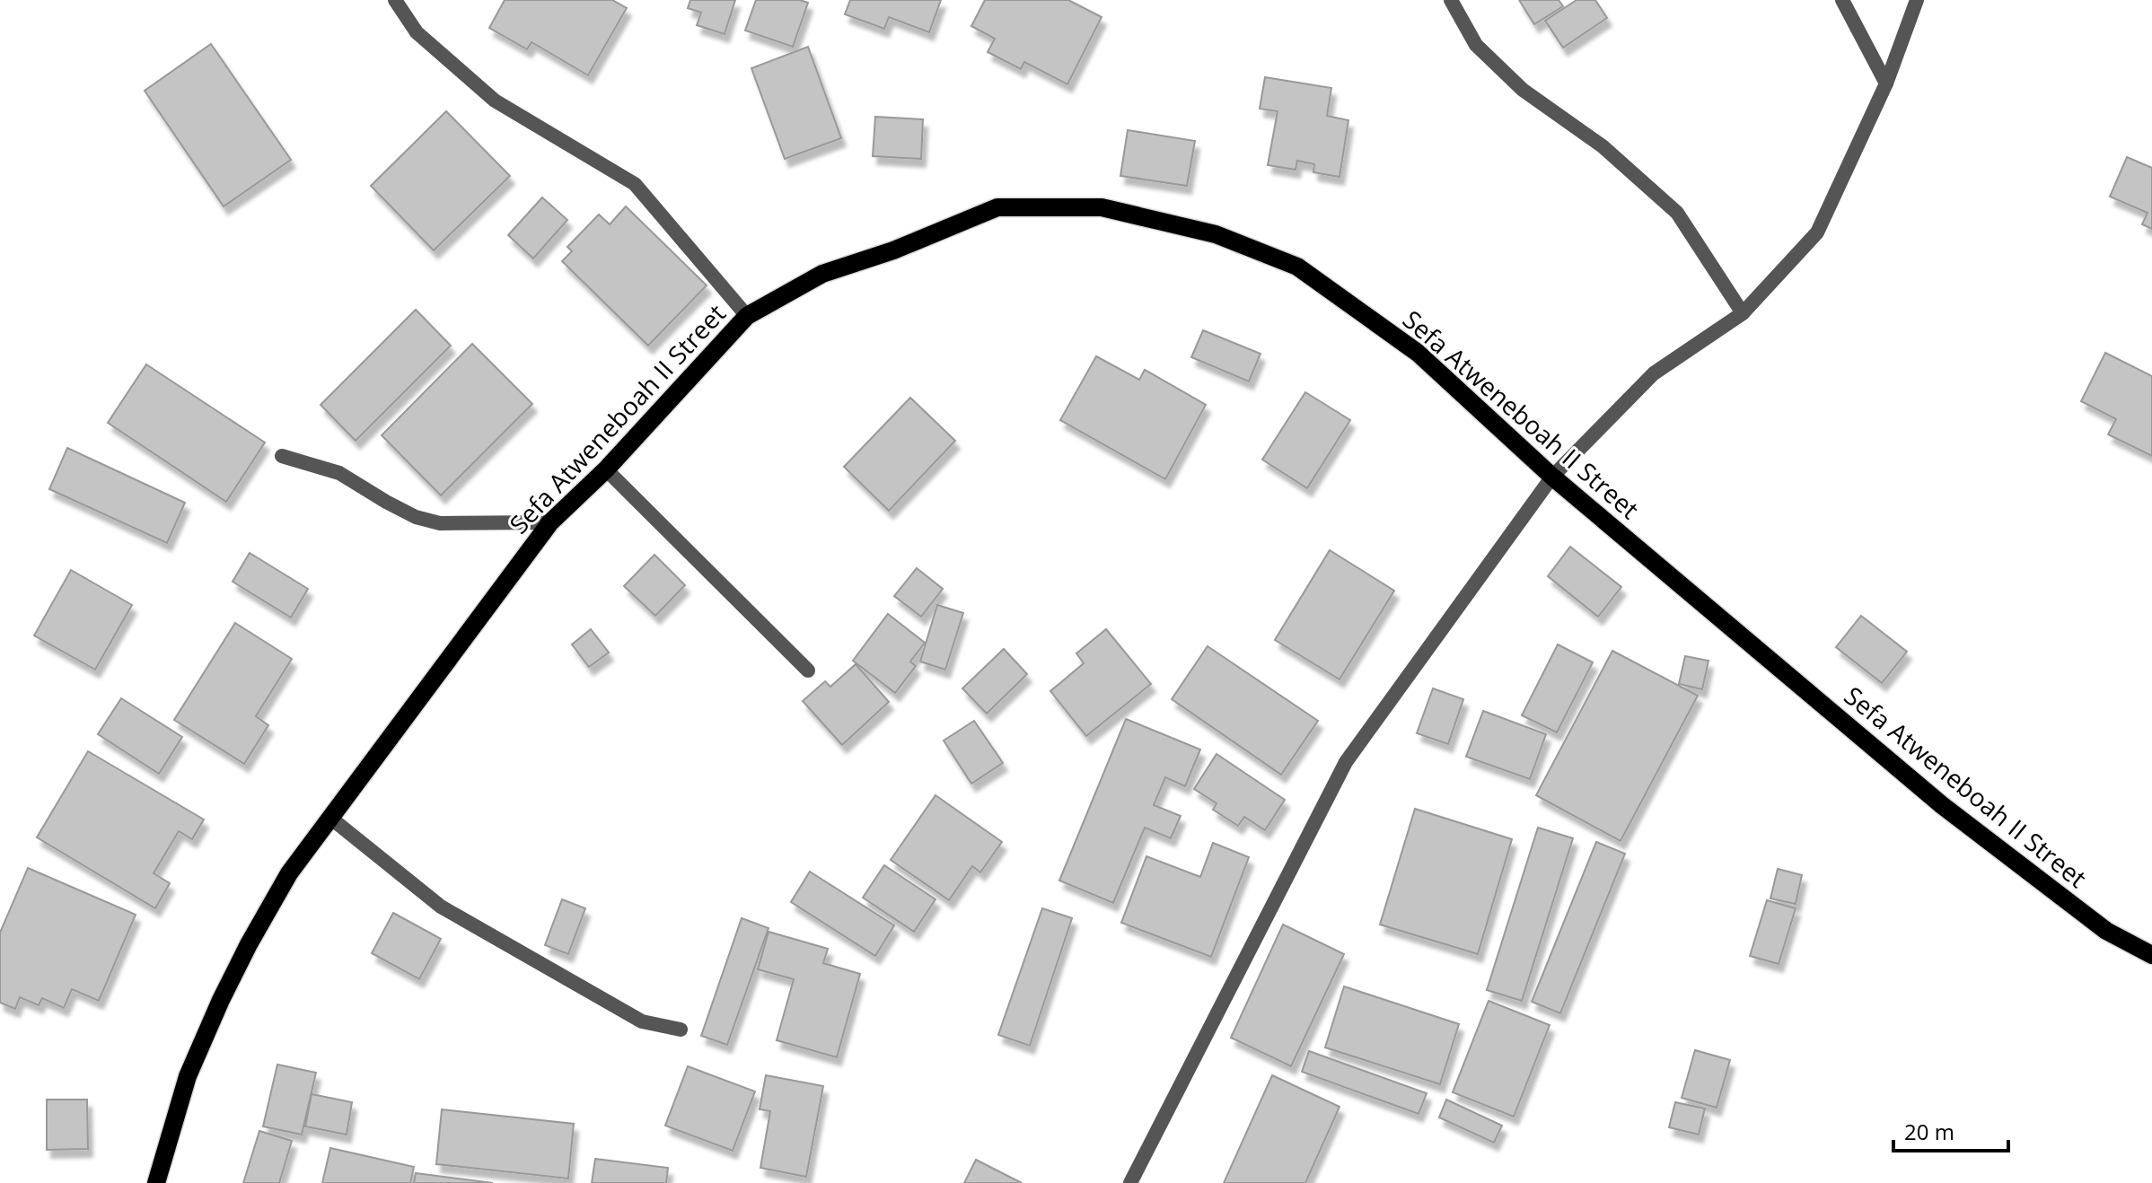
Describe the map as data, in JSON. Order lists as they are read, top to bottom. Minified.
{"streets":{"main road":["Sefa Atweneboah II Street"]},"scale_bar":"20 m"}
